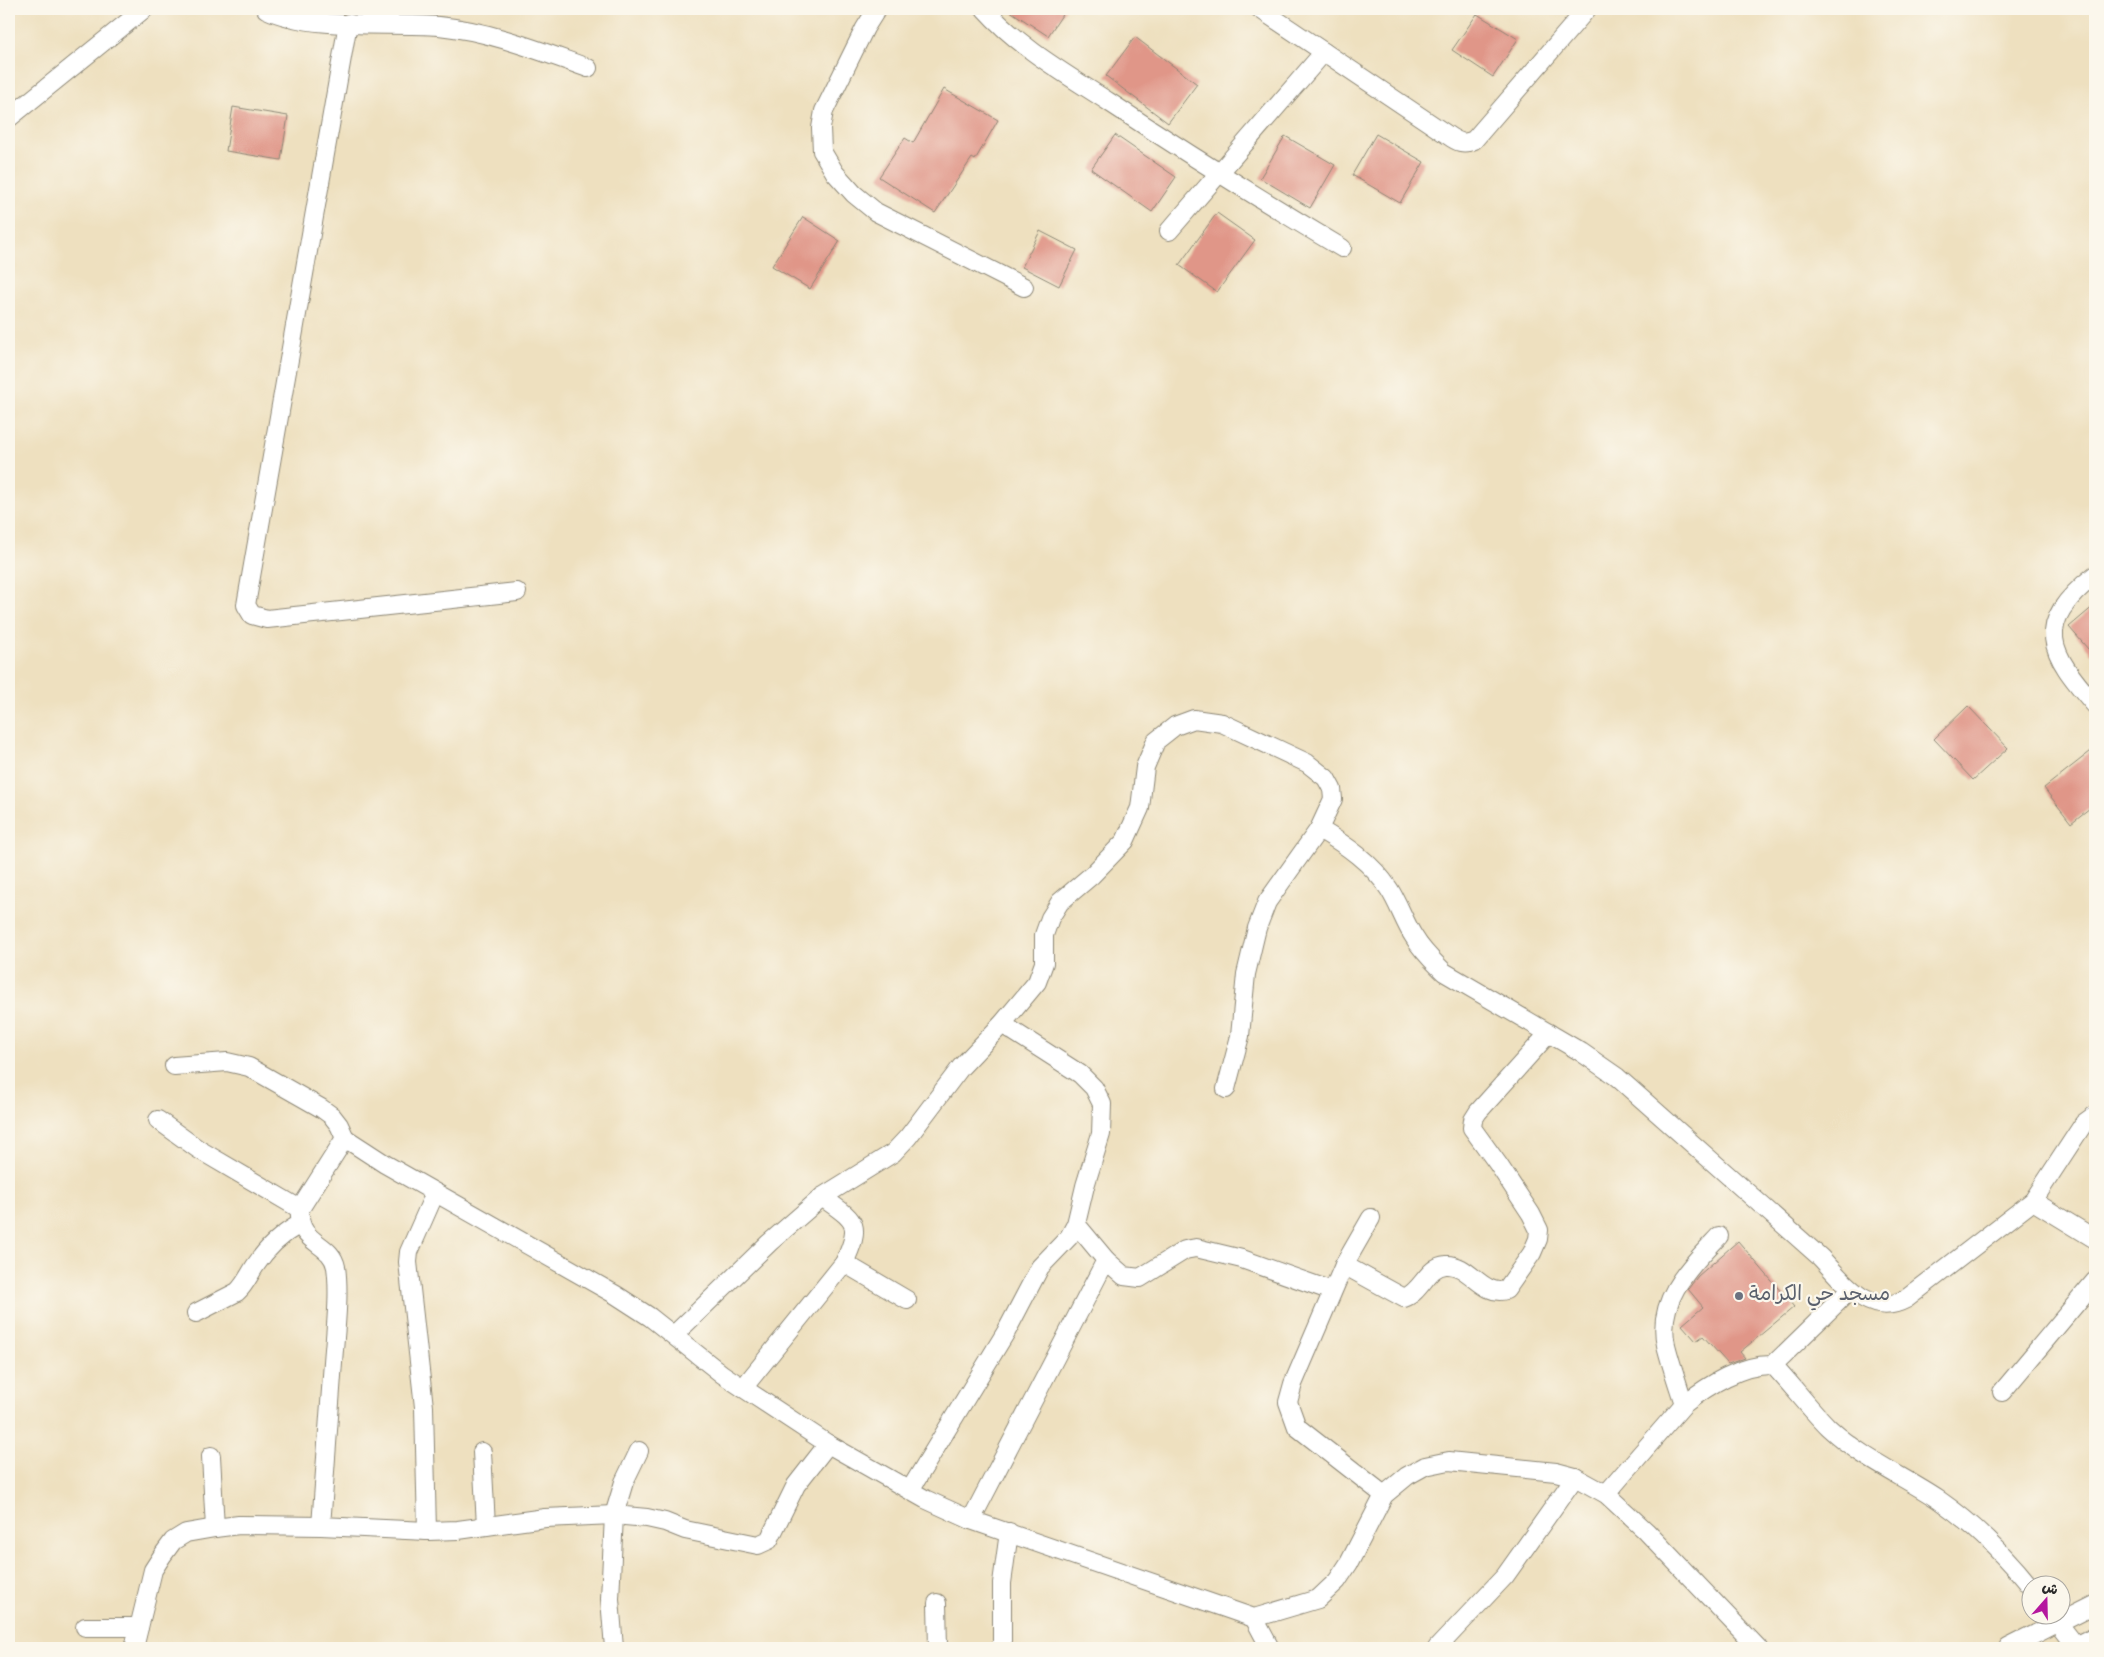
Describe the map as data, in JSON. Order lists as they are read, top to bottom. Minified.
{"places":["مسجد حي الكرامة"],"north":"top"}
